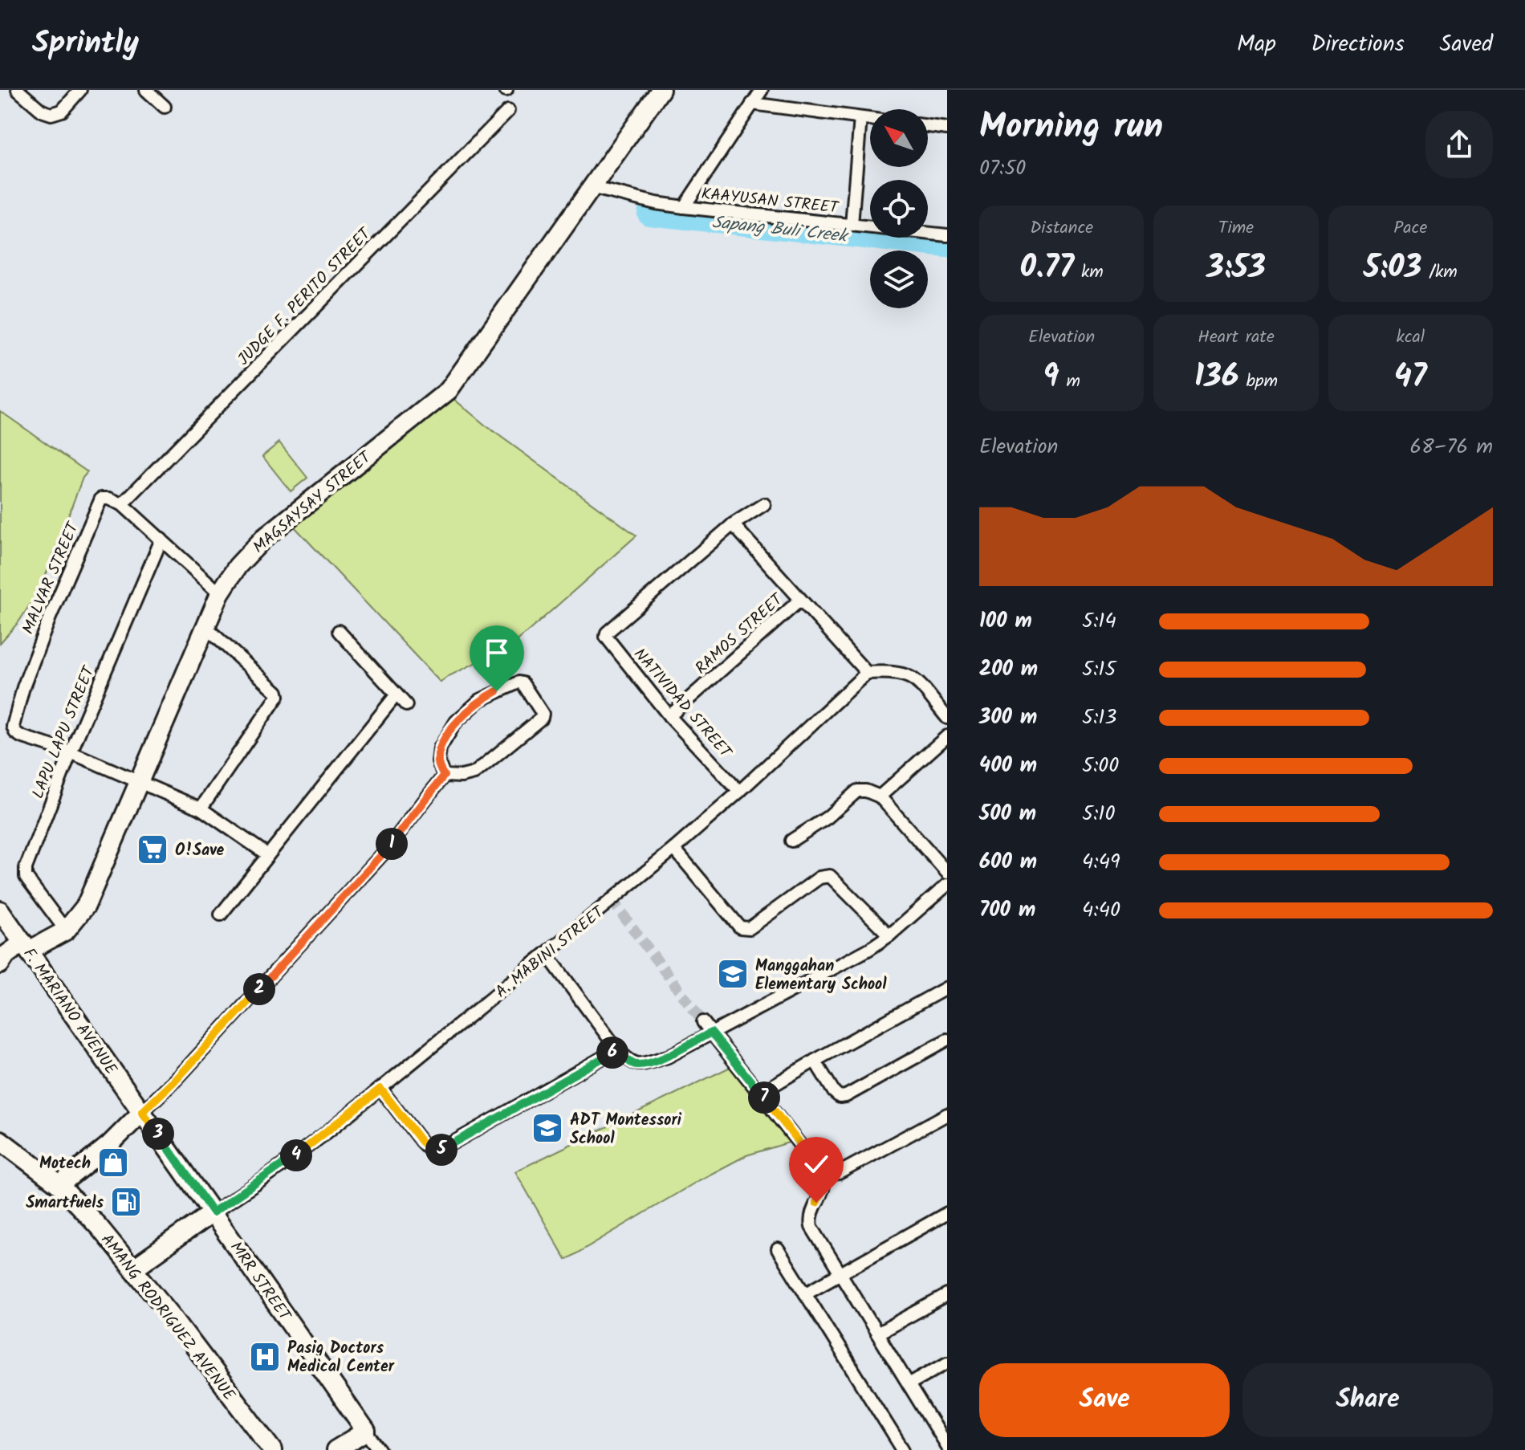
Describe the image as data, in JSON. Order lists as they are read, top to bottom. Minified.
{"streets":{"street":["KAAYUSAN STREET","JUDGE F. PERITO STREET","MAGSAYSAY STREET","MALVAR STREET","RAMOS STREET","NATIVIDAD STREET","LAPU LAPU STREET","A. MABINI STREET","F. MARIANO AVENUE","MRR STREET","AMANG RODRIGUEZ AVENUE"]},"crossings":[["KAAYUSAN STREET","MAGSAYSAY STREET"],["JUDGE F. PERITO STREET","MALVAR STREET"],["MAGSAYSAY STREET","MALVAR STREET"],["MAGSAYSAY STREET","LAPU LAPU STREET"],["MAGSAYSAY STREET","F. MARIANO AVENUE"],["MALVAR STREET","LAPU LAPU STREET"],["RAMOS STREET","NATIVIDAD STREET"],["NATIVIDAD STREET","A. MABINI STREET"],["A. MABINI STREET","MRR STREET"],["A. MABINI STREET","AMANG RODRIGUEZ AVENUE"],["F. MARIANO AVENUE","MRR STREET"]],"water":["Sapang Buli Creek"],"places":{"supermarket":["O!Save"],"school or university":["Manggahan Elementary School","ADT Montessori School"],"shop":["Motech"],"fuel station":["Smartfuels"],"hospital":["Pasig Doctors Medical Center"]},"north":"top left","page":{"header":"Sprintly","nav":["Map","Directions","Saved"],"heading":["Morning run","07:50"],"stats":[["Distance","0.77 km"],["Time","3:53"],["Pace","5:03 /km"],["Elevation","9 m"],["Heart rate","136 bpm"],["kcal","47"]],"chart":["Elevation","68–76 m"],"list":[{"name":"100 m","note":"5:14"},{"name":"200 m","note":"5:15"},{"name":"300 m","note":"5:13"},{"name":"400 m","note":"5:00"},{"name":"500 m","note":"5:10"},{"name":"600 m","note":"4:49"},{"name":"700 m","note":"4:40"}],"pins":["1","2","6","7","3","5","4"],"buttons":["Save","Share"]}}
